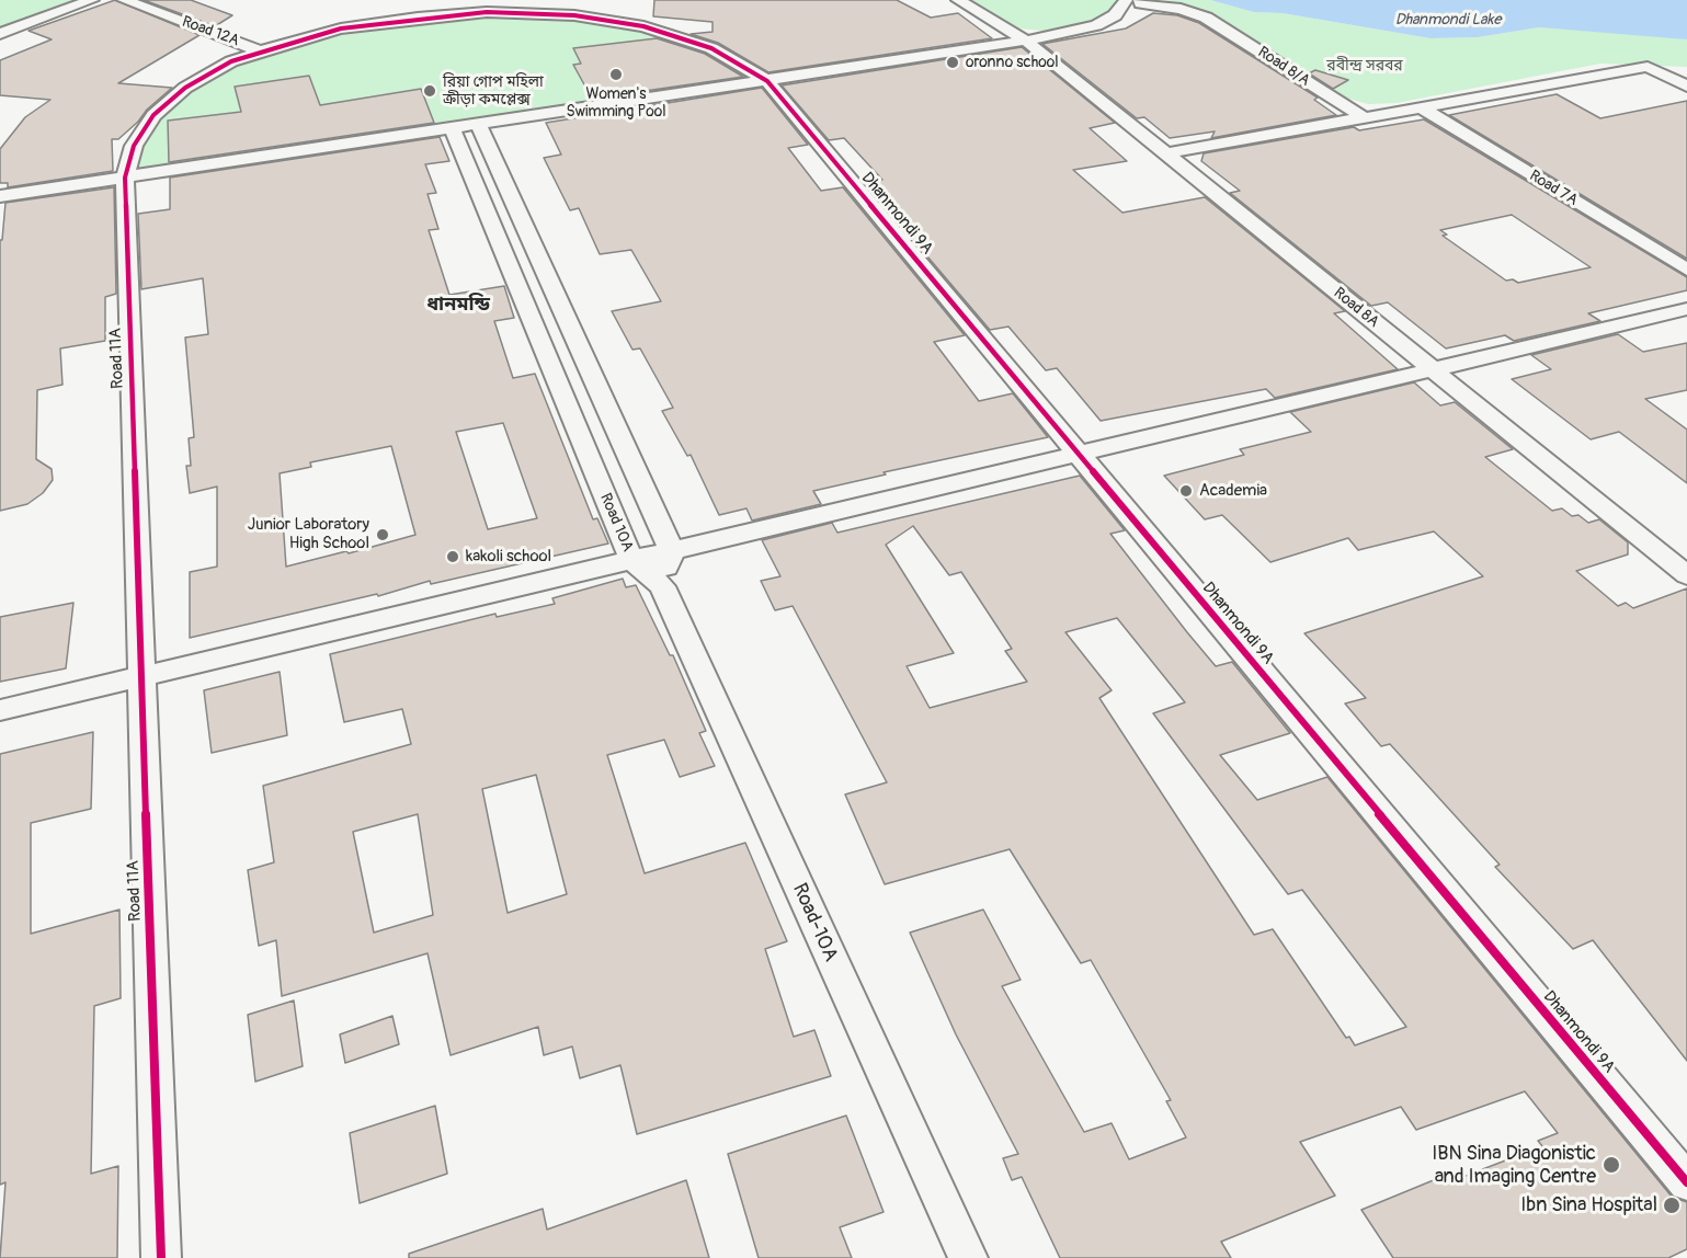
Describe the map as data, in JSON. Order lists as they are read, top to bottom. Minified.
{"streets":{"street":["Road 12A","Road 8/A","Road 7A","Dhanmondi 9A","Road 8A","Road 11A","Road 10A","Road-10A"]},"crossings":[["Road 12A","Road 11A"],["Road 8/A","Dhanmondi 9A"],["Road 8/A","Road 8A"],["Road 8/A","Road 11A"],["Road 8/A","Road 10A"],["Dhanmondi 9A","Road 11A"],["Road 10A","Road-10A"]],"districts":["ধানমন্ডি"],"water":["Dhanmondi Lake"],"parks":["রবীন্দ্র সরবর"],"places":["oronno school","Women's Swimming Pool","রিয়া গোপ মহিলা ক্রীড়া কমপ্লেক্স","Academia","Junior Laboratory High School","kakoli school","IBN Sina Diagonistic and Imaging Centre","Ibn Sina Hospital"]}
